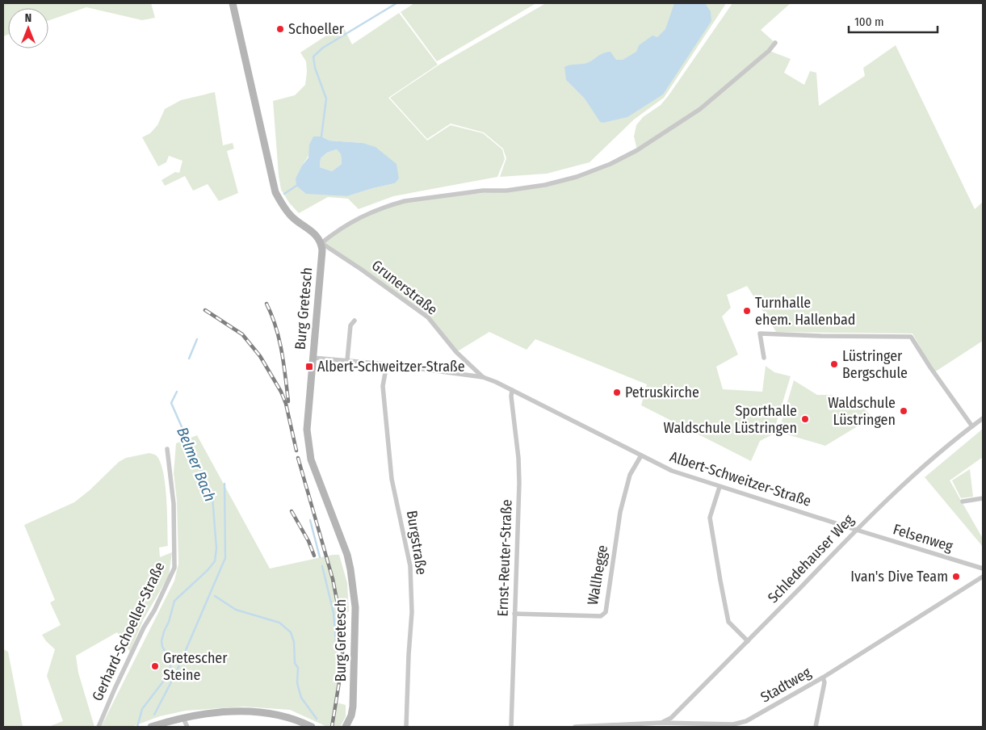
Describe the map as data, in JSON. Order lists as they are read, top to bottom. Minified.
{"streets":{"street":["Grunerstraße","Burg Gretesch","Albert-Schweitzer-Straße","Felsenweg","Burgstraße","Ernst-Reuter-Straße","Schledehauser Weg","Wallhegge","Gerhard-Schoeller-Straße","Stadtweg"]},"crossings":[["Grunerstraße","Burg Gretesch"],["Grunerstraße","Albert-Schweitzer-Straße"],["Burg Gretesch","Albert-Schweitzer-Straße"],["Albert-Schweitzer-Straße","Felsenweg"],["Albert-Schweitzer-Straße","Burgstraße"],["Albert-Schweitzer-Straße","Ernst-Reuter-Straße"],["Albert-Schweitzer-Straße","Schledehauser Weg"],["Albert-Schweitzer-Straße","Wallhegge"],["Felsenweg","Schledehauser Weg"],["Ernst-Reuter-Straße","Wallhegge"],["Schledehauser Weg","Stadtweg"]],"water":["Belmer Bach"],"places":{"other":["Schoeller","Turnhalle ehem. Hallenbad","Lüstringer Bergschule","Petruskirche","Waldschule Lüstringen","Sporthalle Waldschule Lüstringen","Ivan's Dive Team","Gretescher Steine"],"transit":["Albert-Schweitzer-Straße"]},"scale_bar":"100 m","north":"top"}
